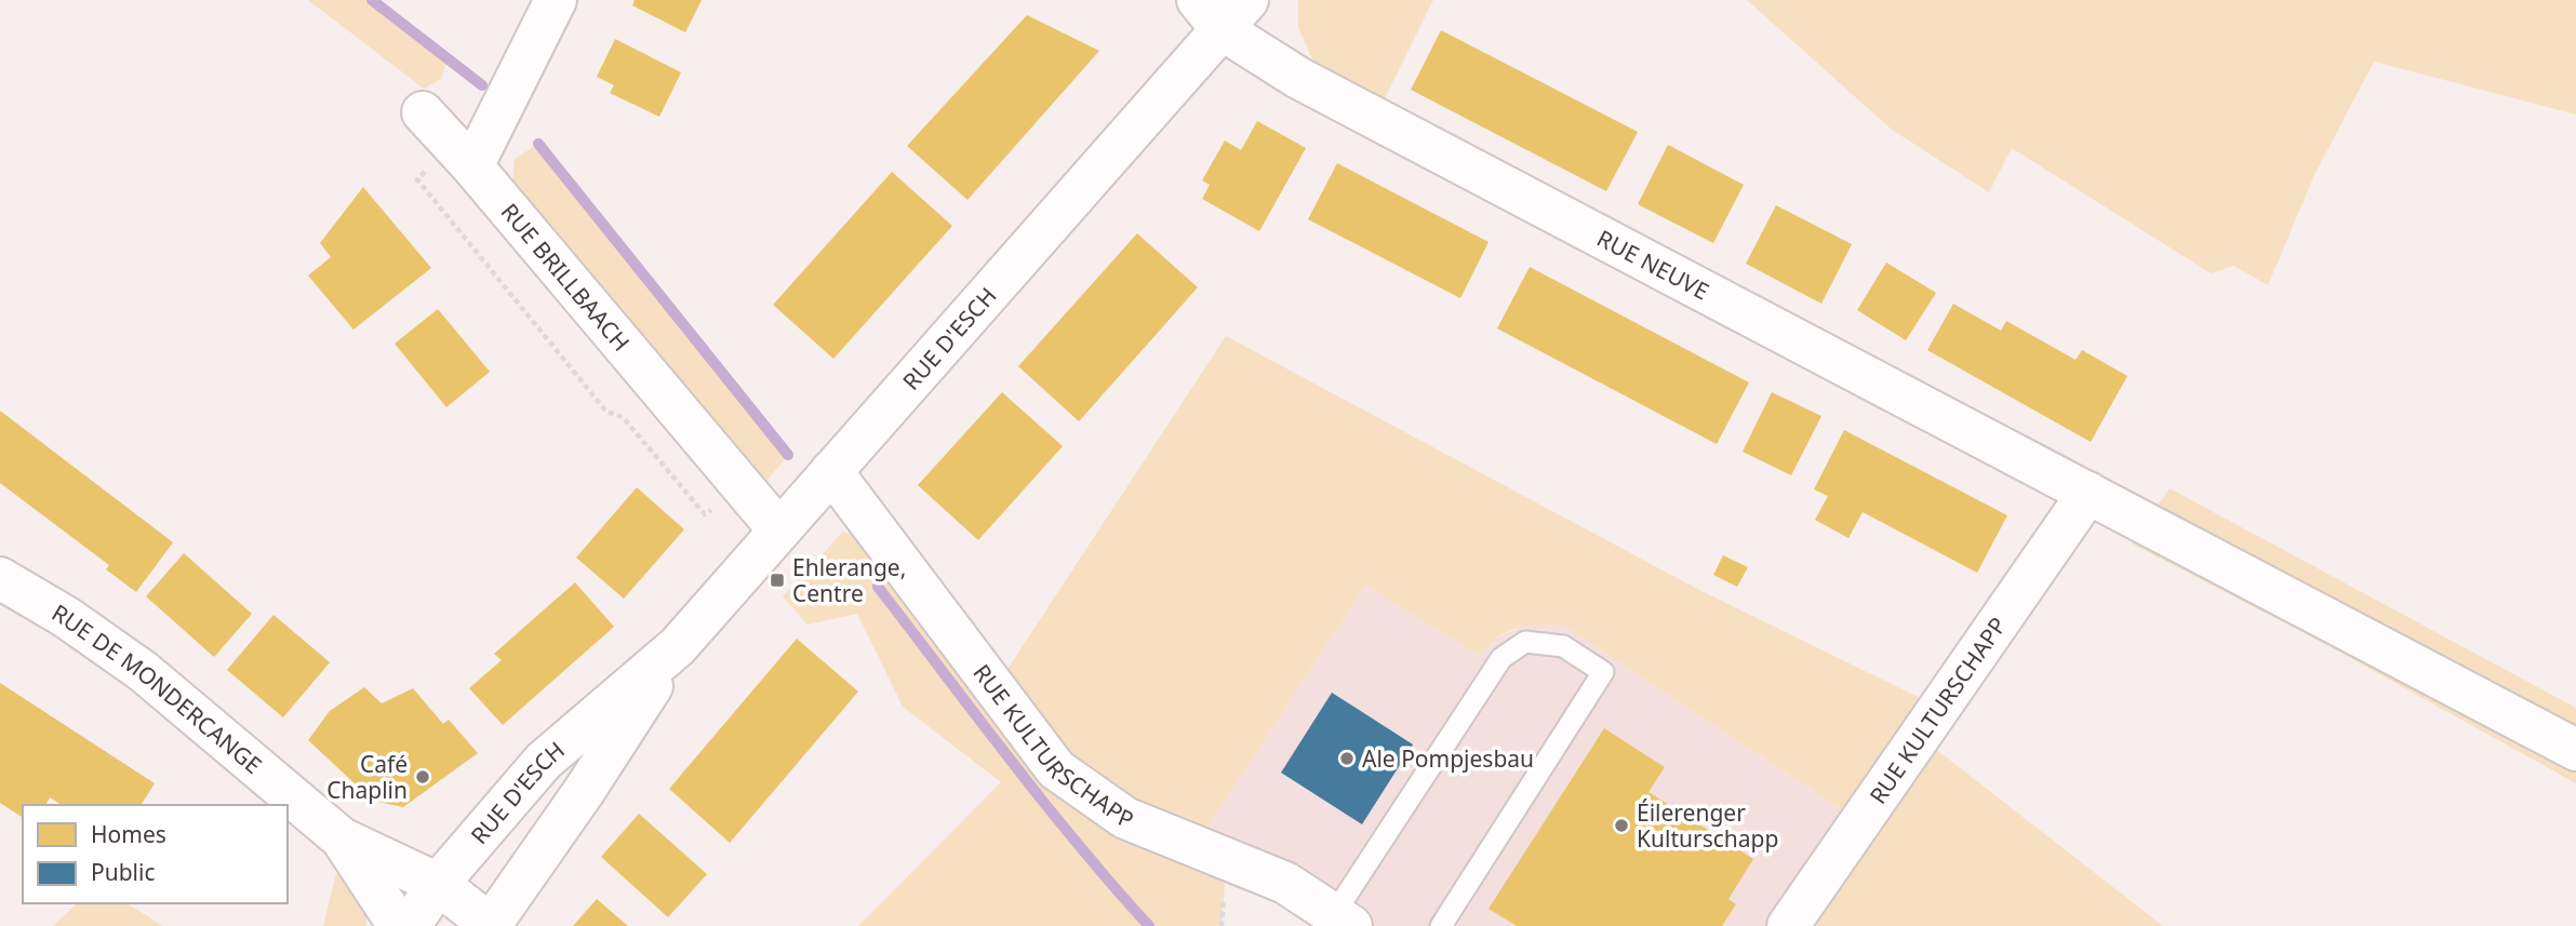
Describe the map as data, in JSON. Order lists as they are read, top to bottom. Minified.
{"streets":{"street":["RUE NEUVE","RUE BRILLBAACH","RUE D'ESCH","RUE DE MONDERCANGE","RUE KULTURSCHAPP"]},"crossings":[["RUE NEUVE","RUE D'ESCH"],["RUE NEUVE","RUE KULTURSCHAPP"],["RUE BRILLBAACH","RUE D'ESCH"],["RUE D'ESCH","RUE DE MONDERCANGE"],["RUE D'ESCH","RUE KULTURSCHAPP"]],"places":{"transit":["Ehlerange, Centre"],"other":["Ale Pompjesbau","Café Chaplin","Éilerenger Kulturschapp"]},"legend":["Homes","Public"]}
